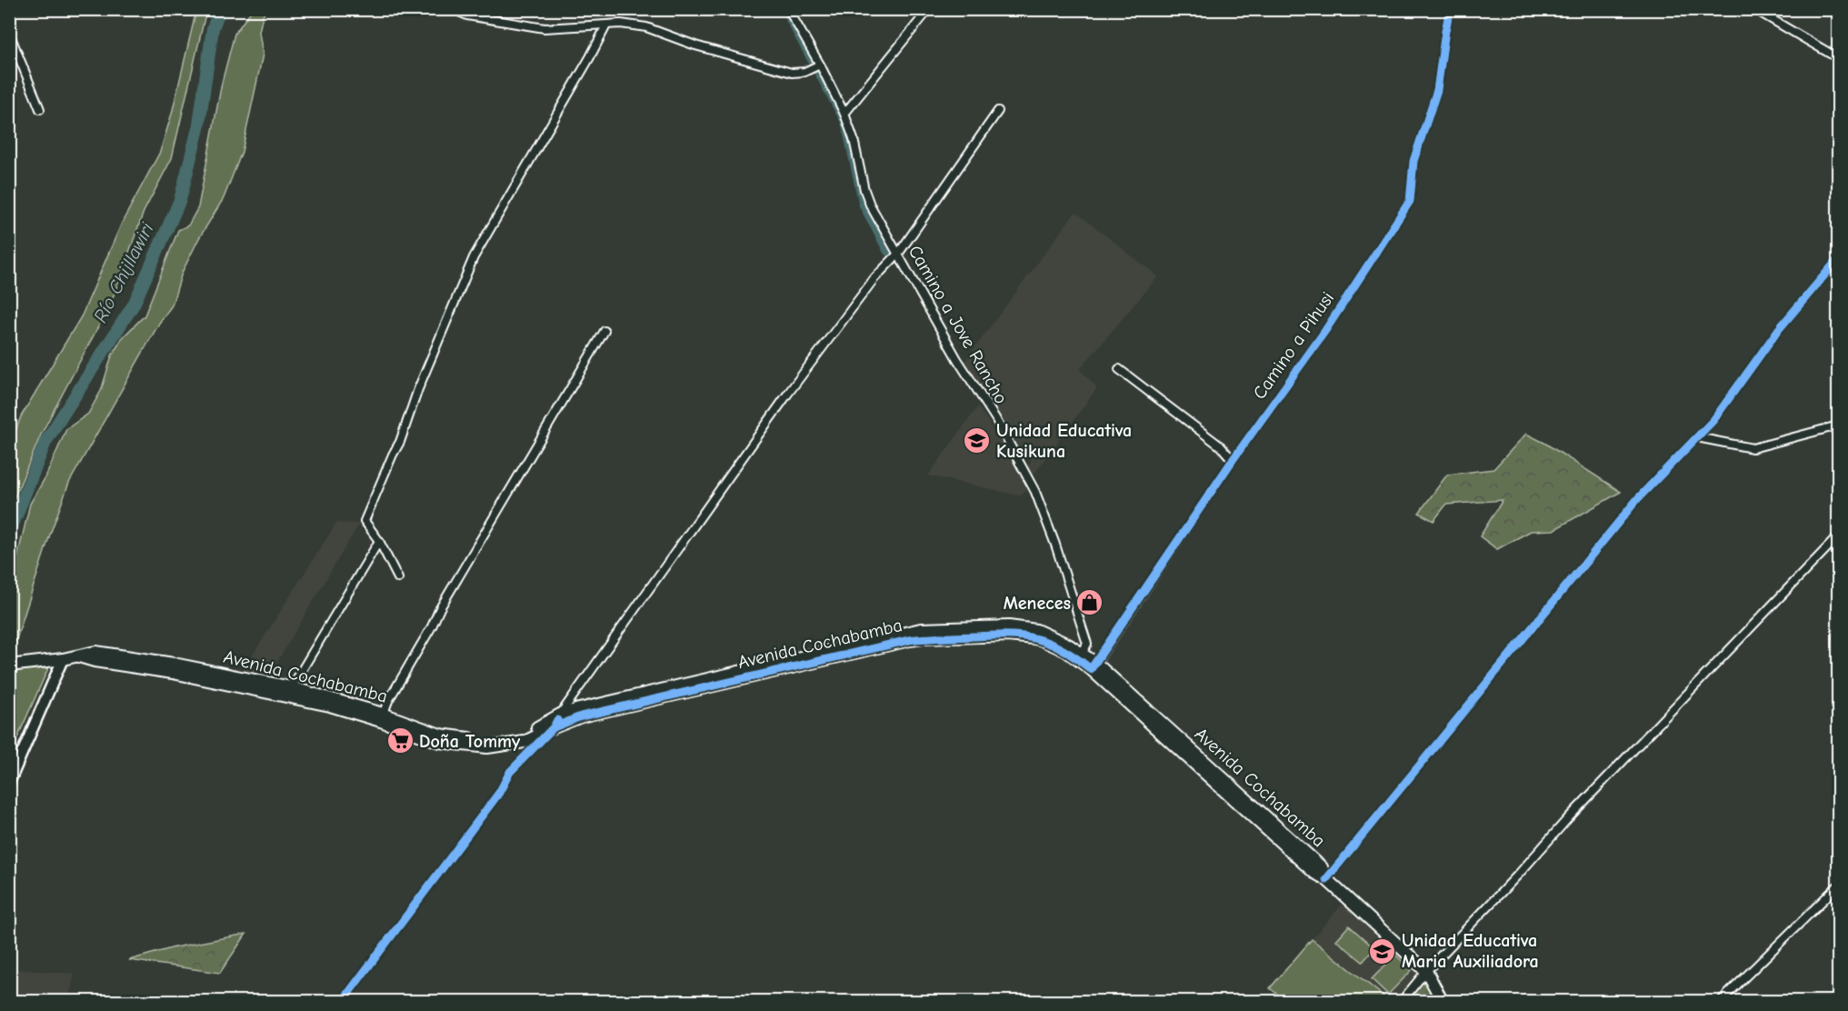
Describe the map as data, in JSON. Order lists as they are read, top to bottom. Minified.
{"streets":{"main road":["Avenida Cochabamba"],"street":["Camino a Jove Rancho","Camino a Pihusi"]},"crossings":[["Camino a Jove Rancho","Avenida Cochabamba"],["Camino a Pihusi","Avenida Cochabamba"]],"water":["Río Chijllawiri"],"places":{"school or university":["Unidad Educativa Kusikuna","Unidad Educativa Maria Auxiliadora"],"shop":["Meneces"],"supermarket":["Doña Tommy"]}}
